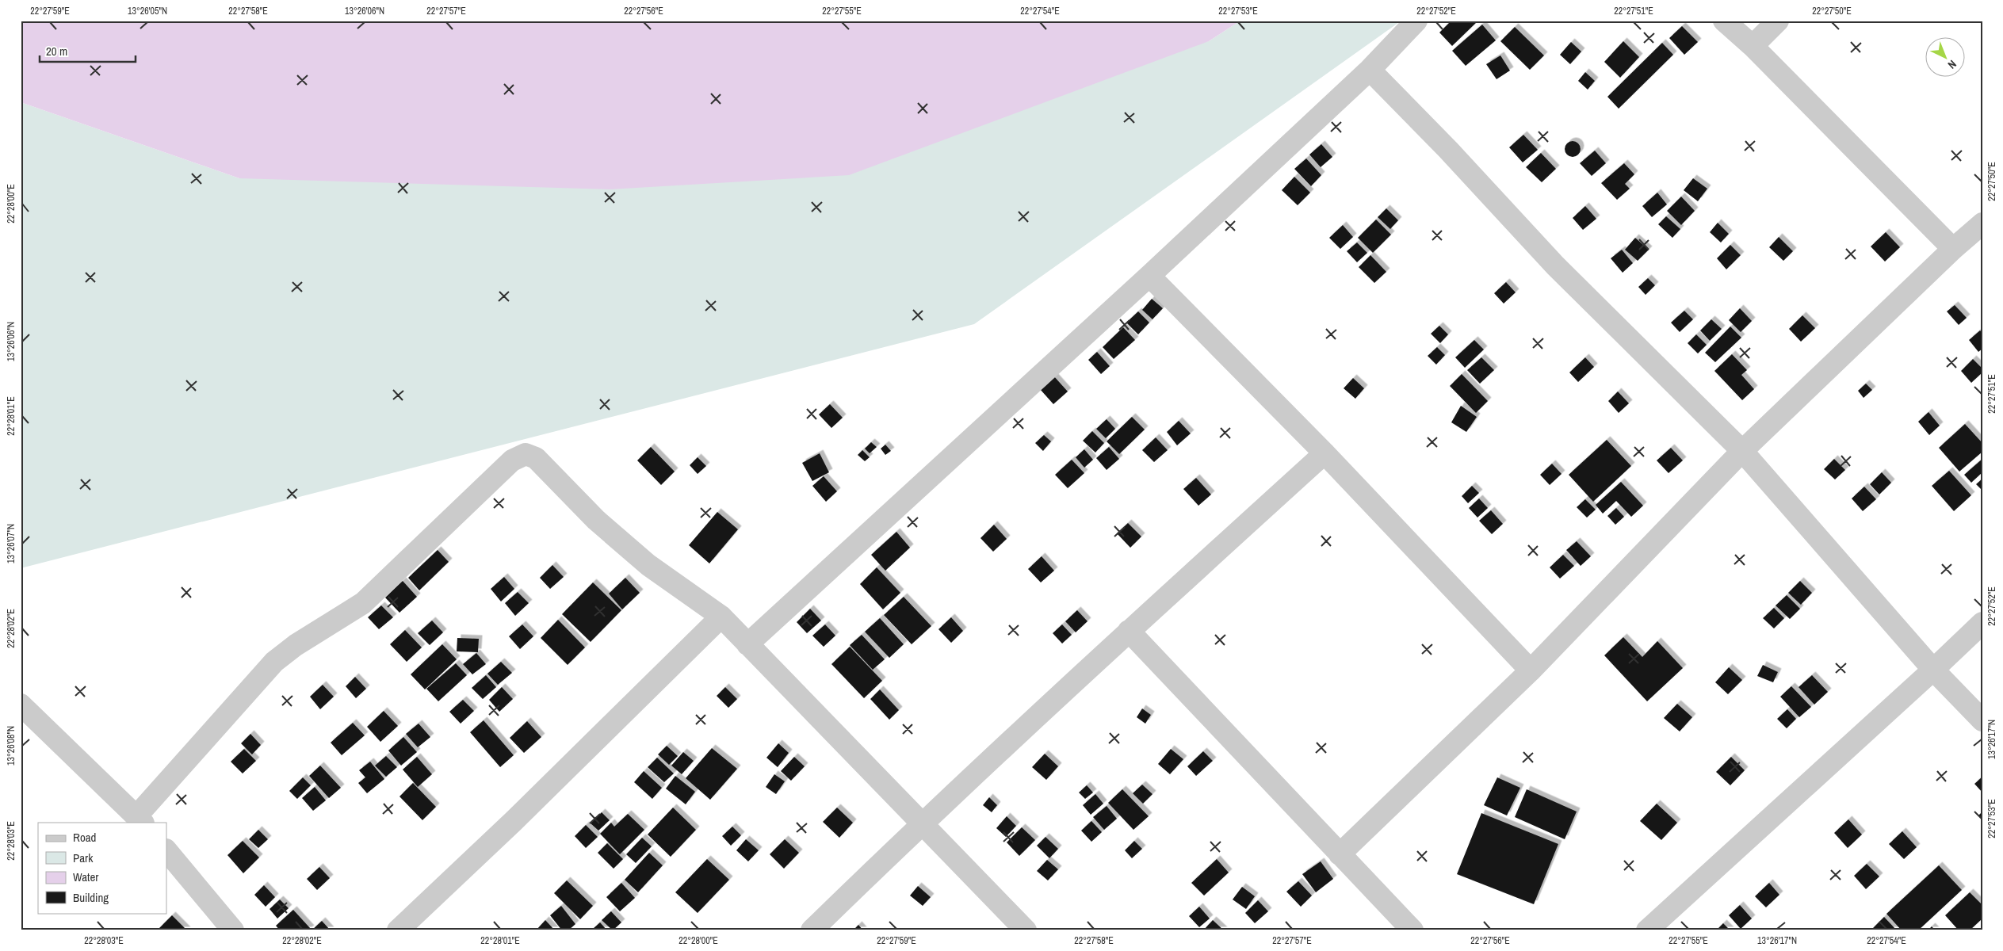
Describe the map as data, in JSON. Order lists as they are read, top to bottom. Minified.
{"legend":["Road","Park","Water","Building"],"scale_bar":"20 m","north":"bottom right","coordinates":["22°27'59\"E","13°26'05\"N","22°27'58\"E","13°26'06\"N","22°27'57\"E","22°27'56\"E","22°27'55\"E","22°27'54\"E","22°27'53\"E","22°27'52\"E","22°27'51\"E","22°27'50\"E","22°28'00\"E","22°28'01\"E","13°26'07\"N","22°28'02\"E","13°26'17\"N","13°26'08\"N","22°28'03\"E"]}
